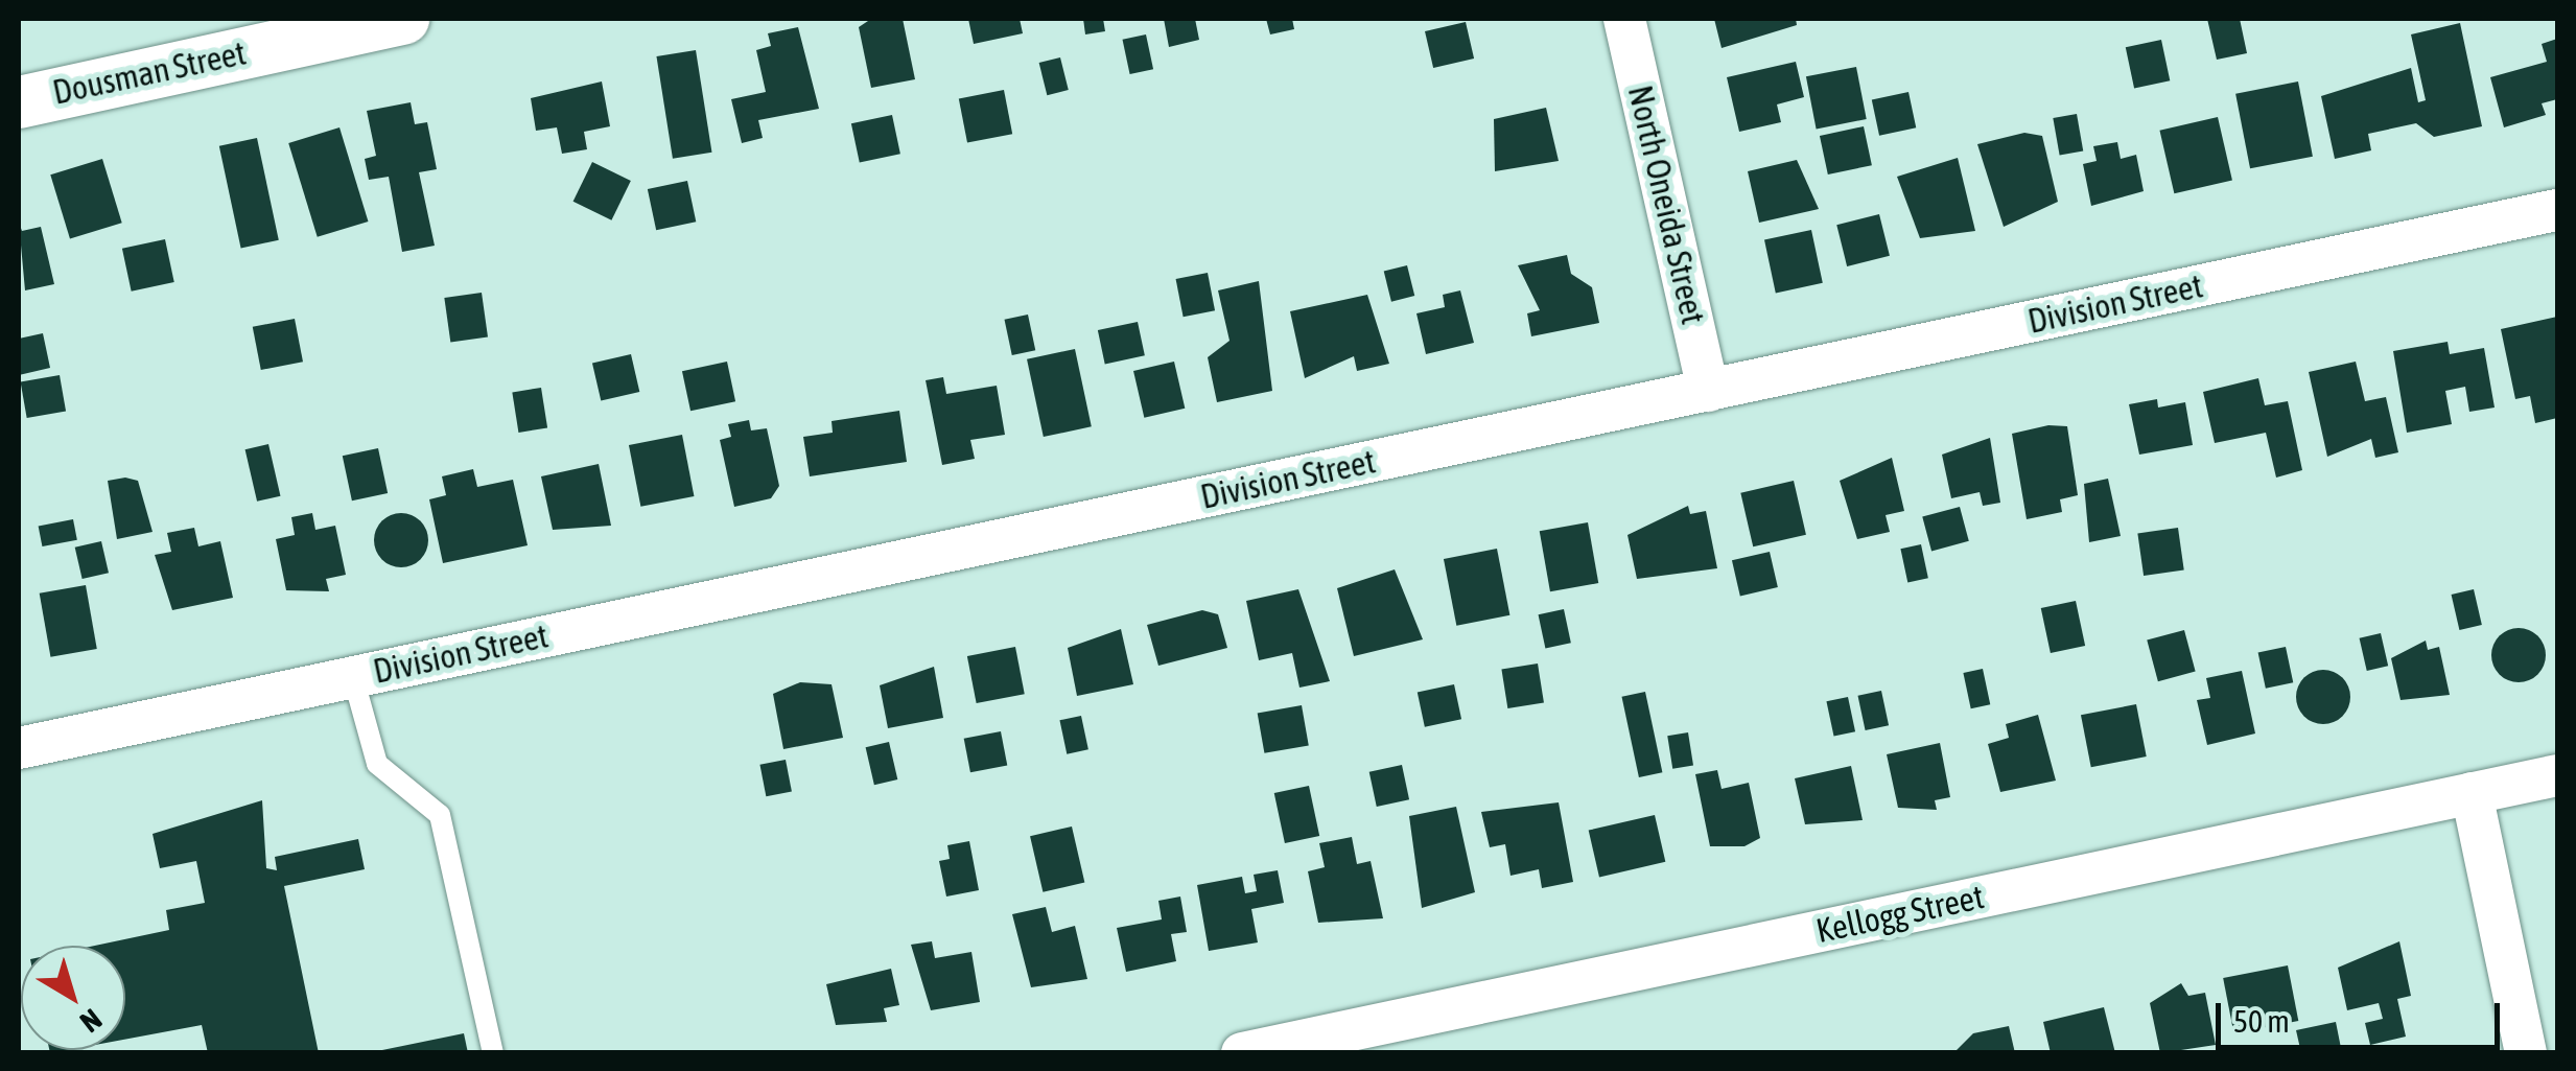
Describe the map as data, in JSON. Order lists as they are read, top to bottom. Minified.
{"streets":{"street":["Dousman Street","North Oneida Street","Division Street","Kellogg Street"]},"crossings":[["North Oneida Street","Division Street"]],"scale_bar":"50 m","north":"bottom right"}
